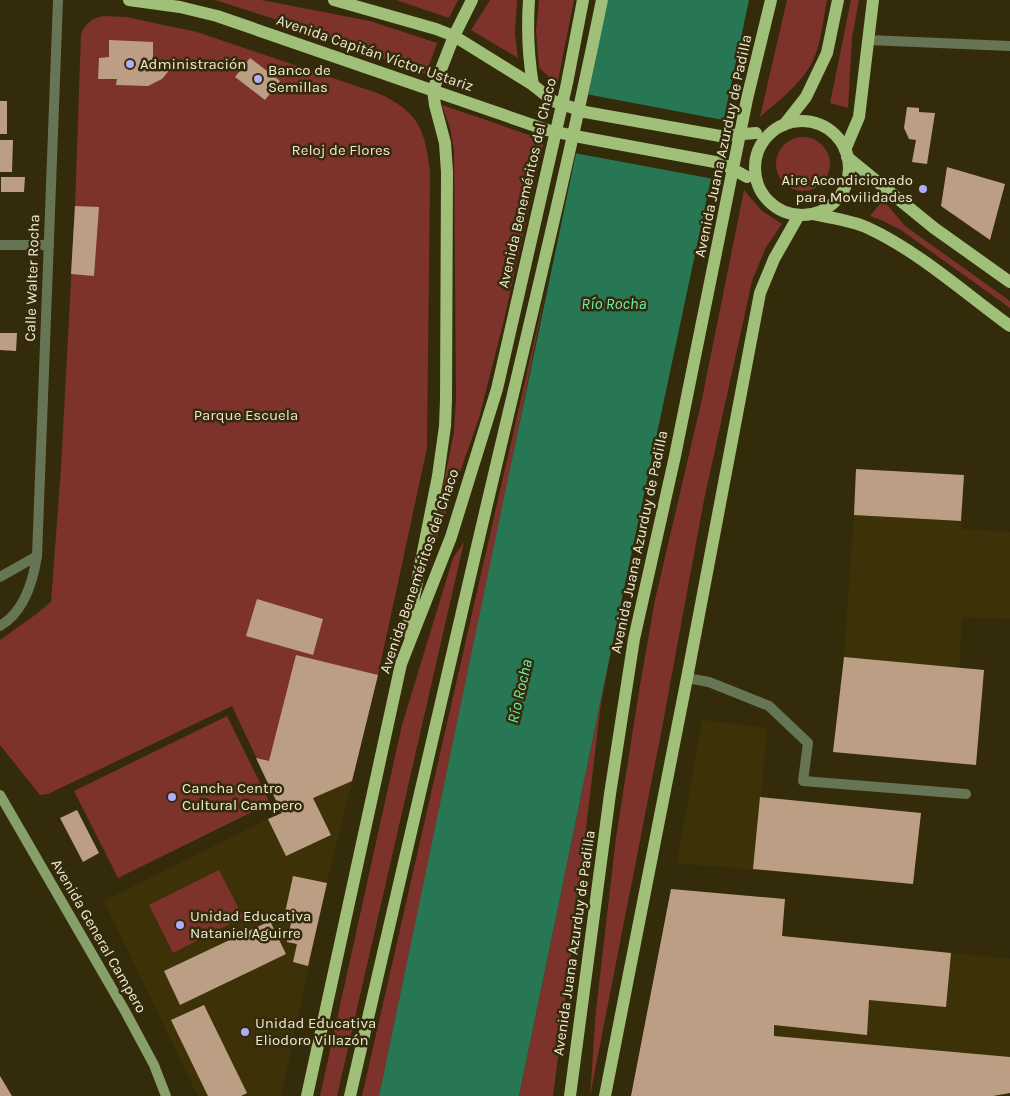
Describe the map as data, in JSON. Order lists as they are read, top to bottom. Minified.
{"streets":{"main road":["Avenida Capitán Víctor Ustariz","Avenida Juana Azurduy de Padilla","Avenida Beneméritos del Chaco"],"street":["Calle Walter Rocha","Avenida General Campero"]},"water":["Río Rocha"],"parks":["Reloj de Flores","Parque Escuela"],"places":["Administración","Banco de Semillas","Aire Acondicionado para Movilidades","Cancha Centro Cultural Campero","Unidad Educativa Nataniel Aguirre","Unidad Educativa Eliodoro Villazón"]}
